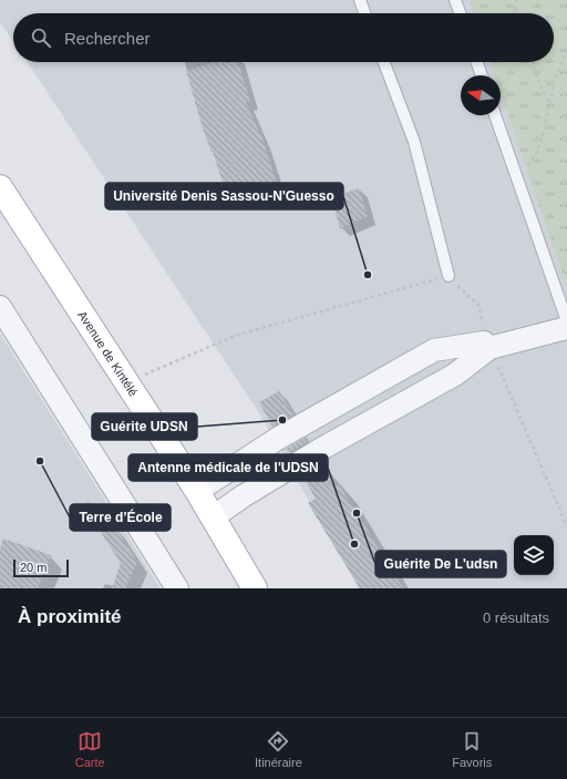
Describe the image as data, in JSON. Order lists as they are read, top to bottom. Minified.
{"streets":{"main road":["Avenue de Kintélé"]},"places":["Université Denis Sassou-N'Guesso","Guérite UDSN","Terre d’École","Guérite De L'udsn","Antenne médicale de l'UDSN"],"scale_bar":"20 m","north":"left","page":{"search":"Rechercher","scale":"20 m","heading":["À proximité","0 résultats"],"nav":["Carte","Itinéraire","Favoris"]}}
